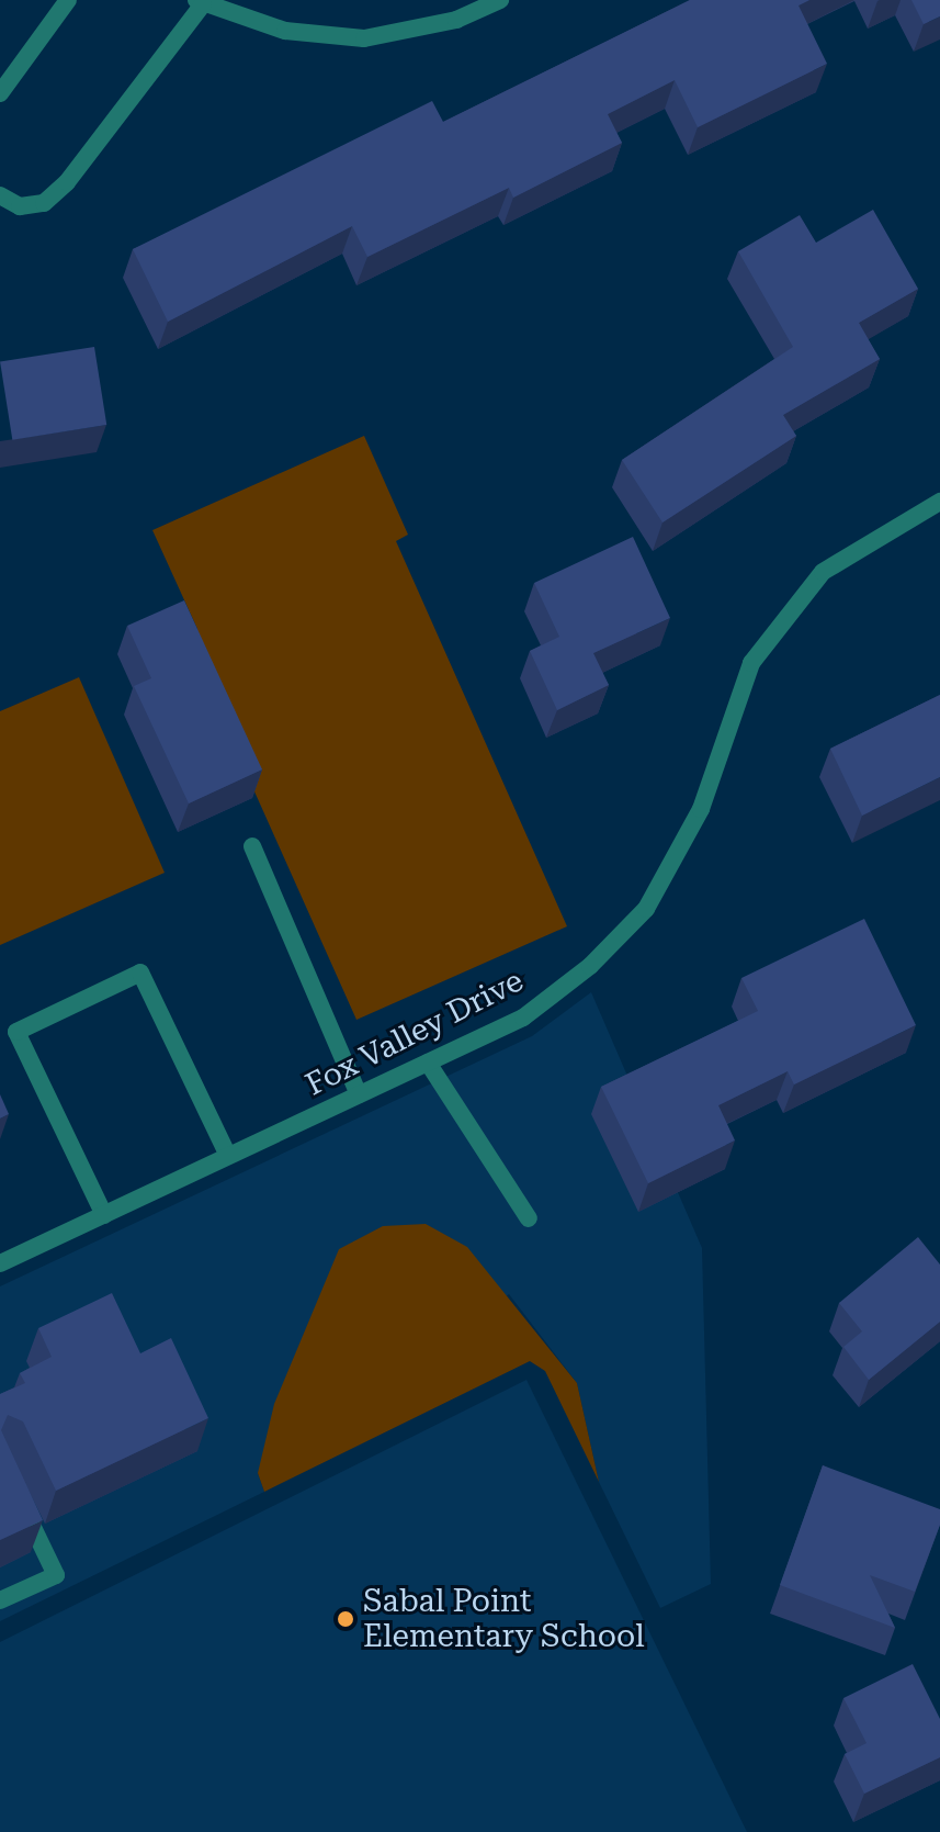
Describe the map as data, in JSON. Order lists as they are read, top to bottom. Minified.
{"streets":{"street":["Fox Valley Drive"]},"places":["Sabal Point Elementary School"]}
